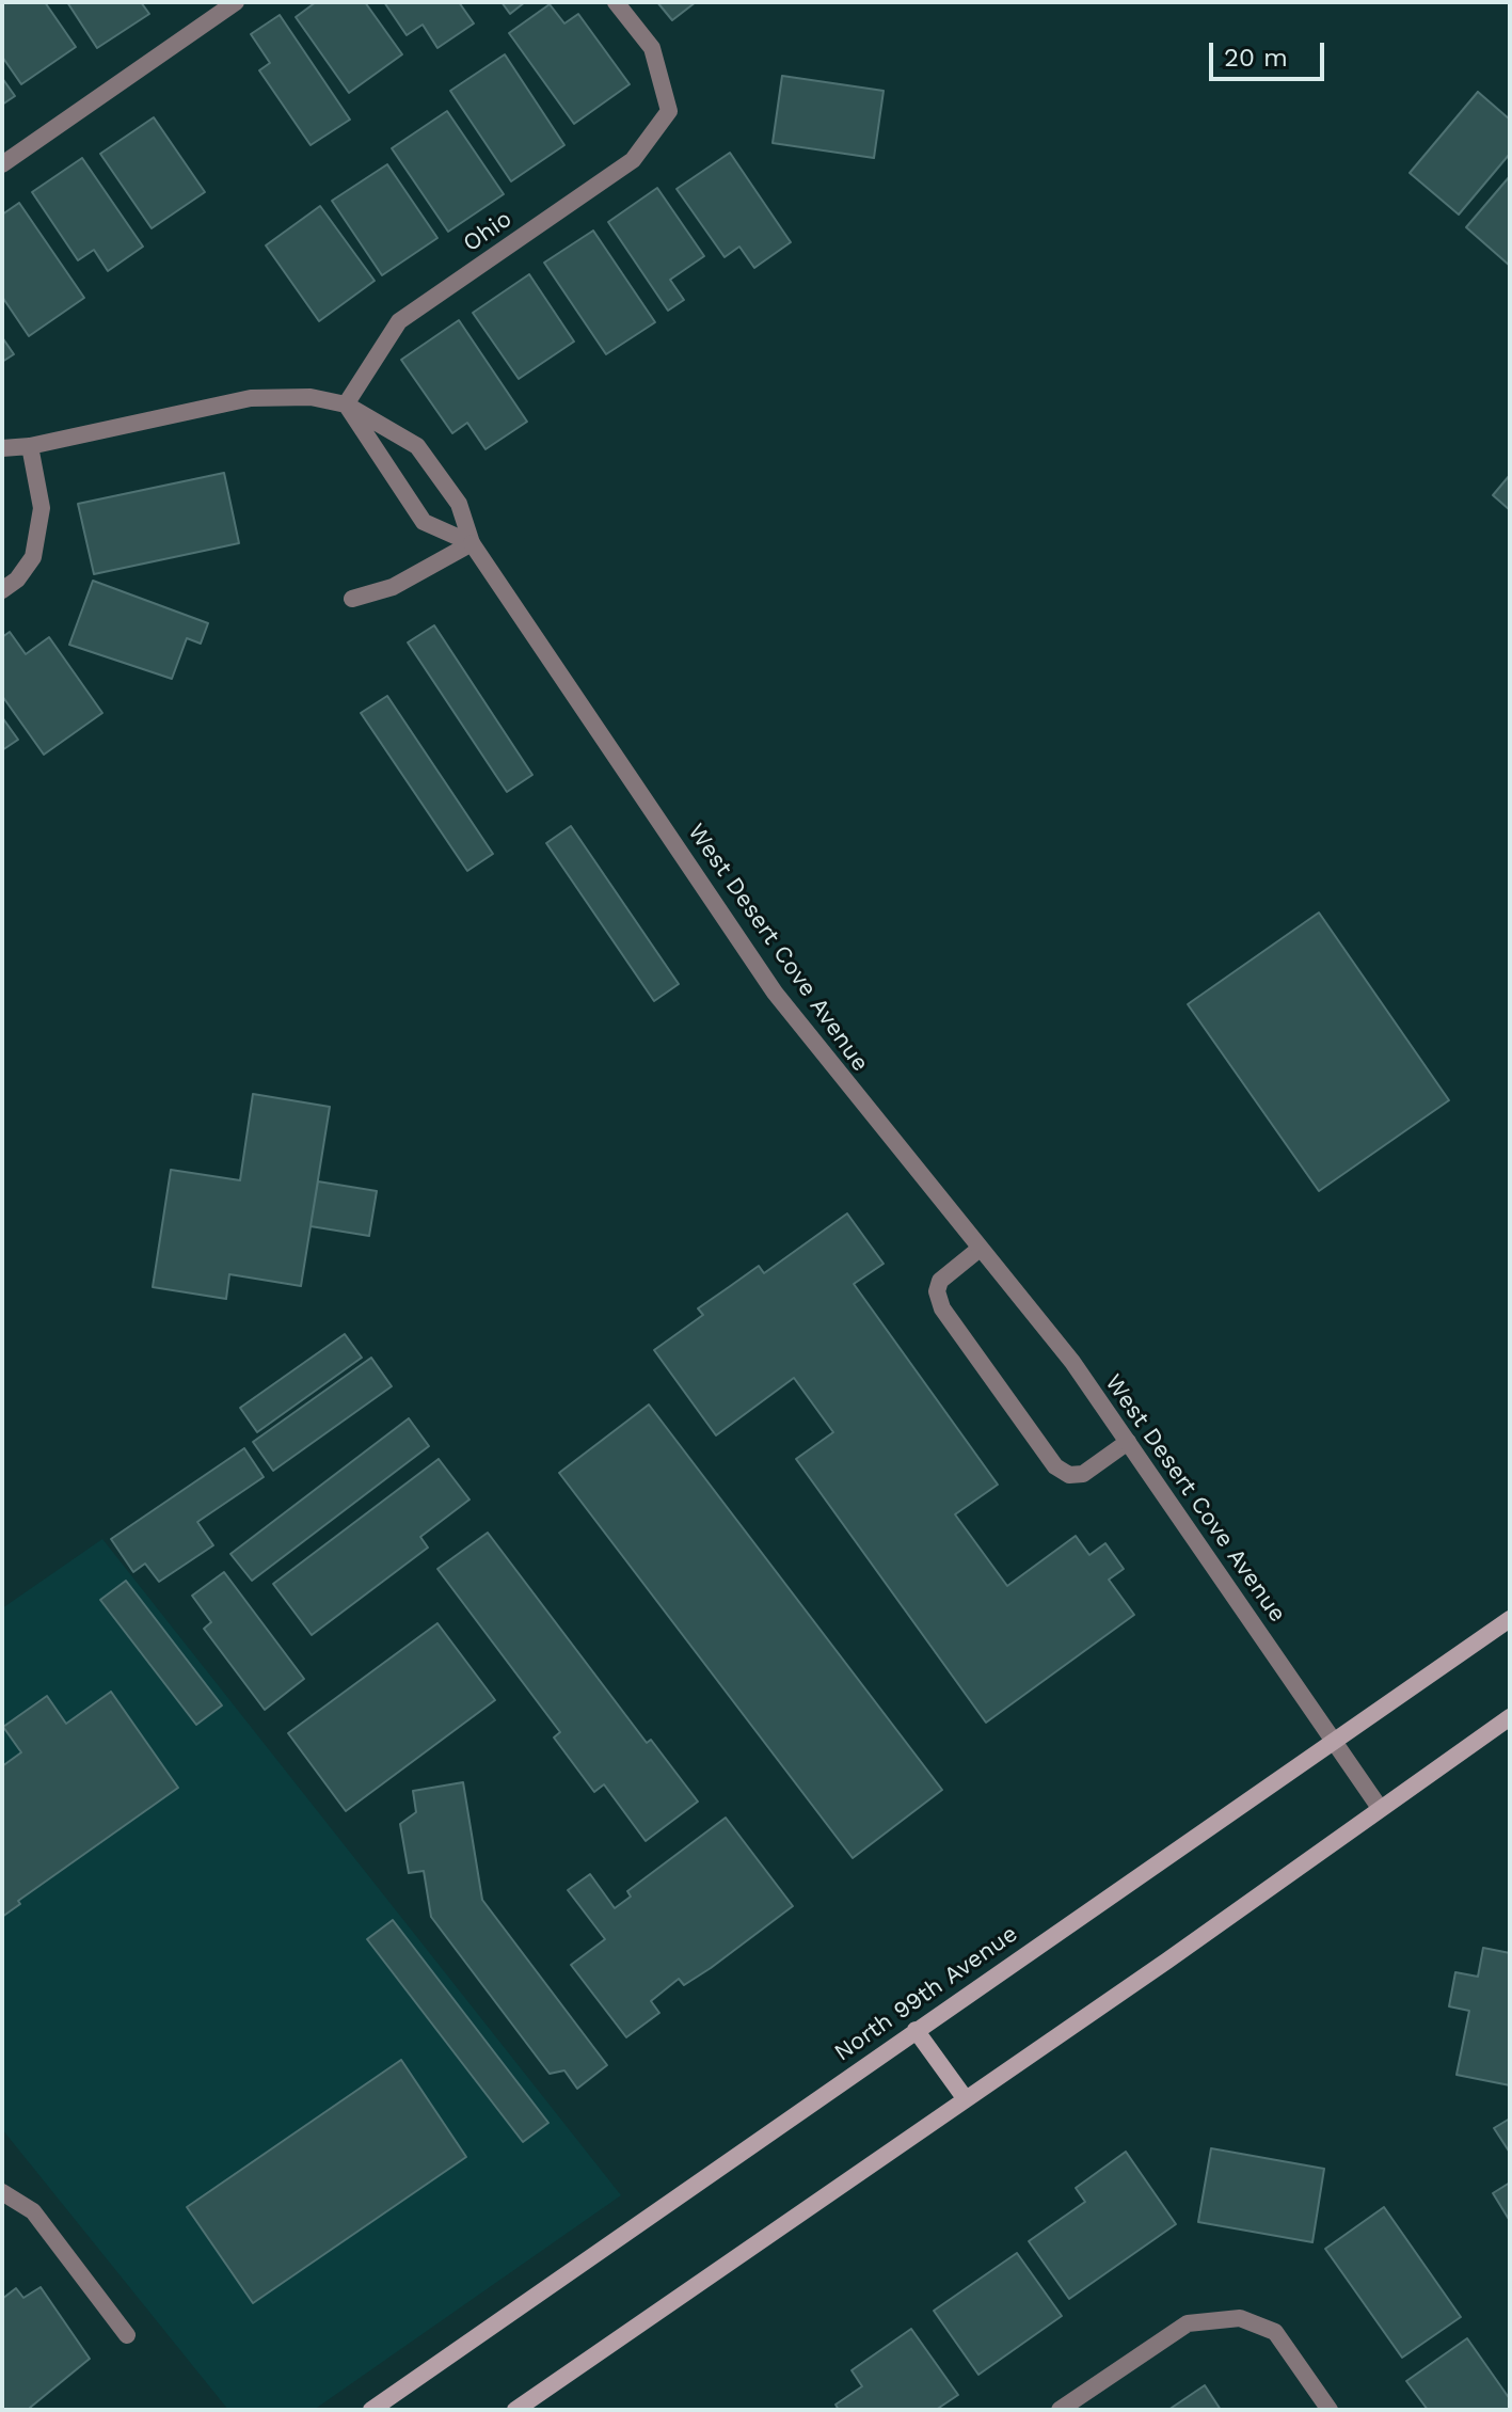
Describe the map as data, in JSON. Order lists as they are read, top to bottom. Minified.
{"streets":{"main road":["North 99th Avenue"],"street":["Ohio","West Desert Cove Avenue"]},"crossings":[["Ohio","West Desert Cove Avenue"],["West Desert Cove Avenue","North 99th Avenue"]],"scale_bar":"20 m"}
